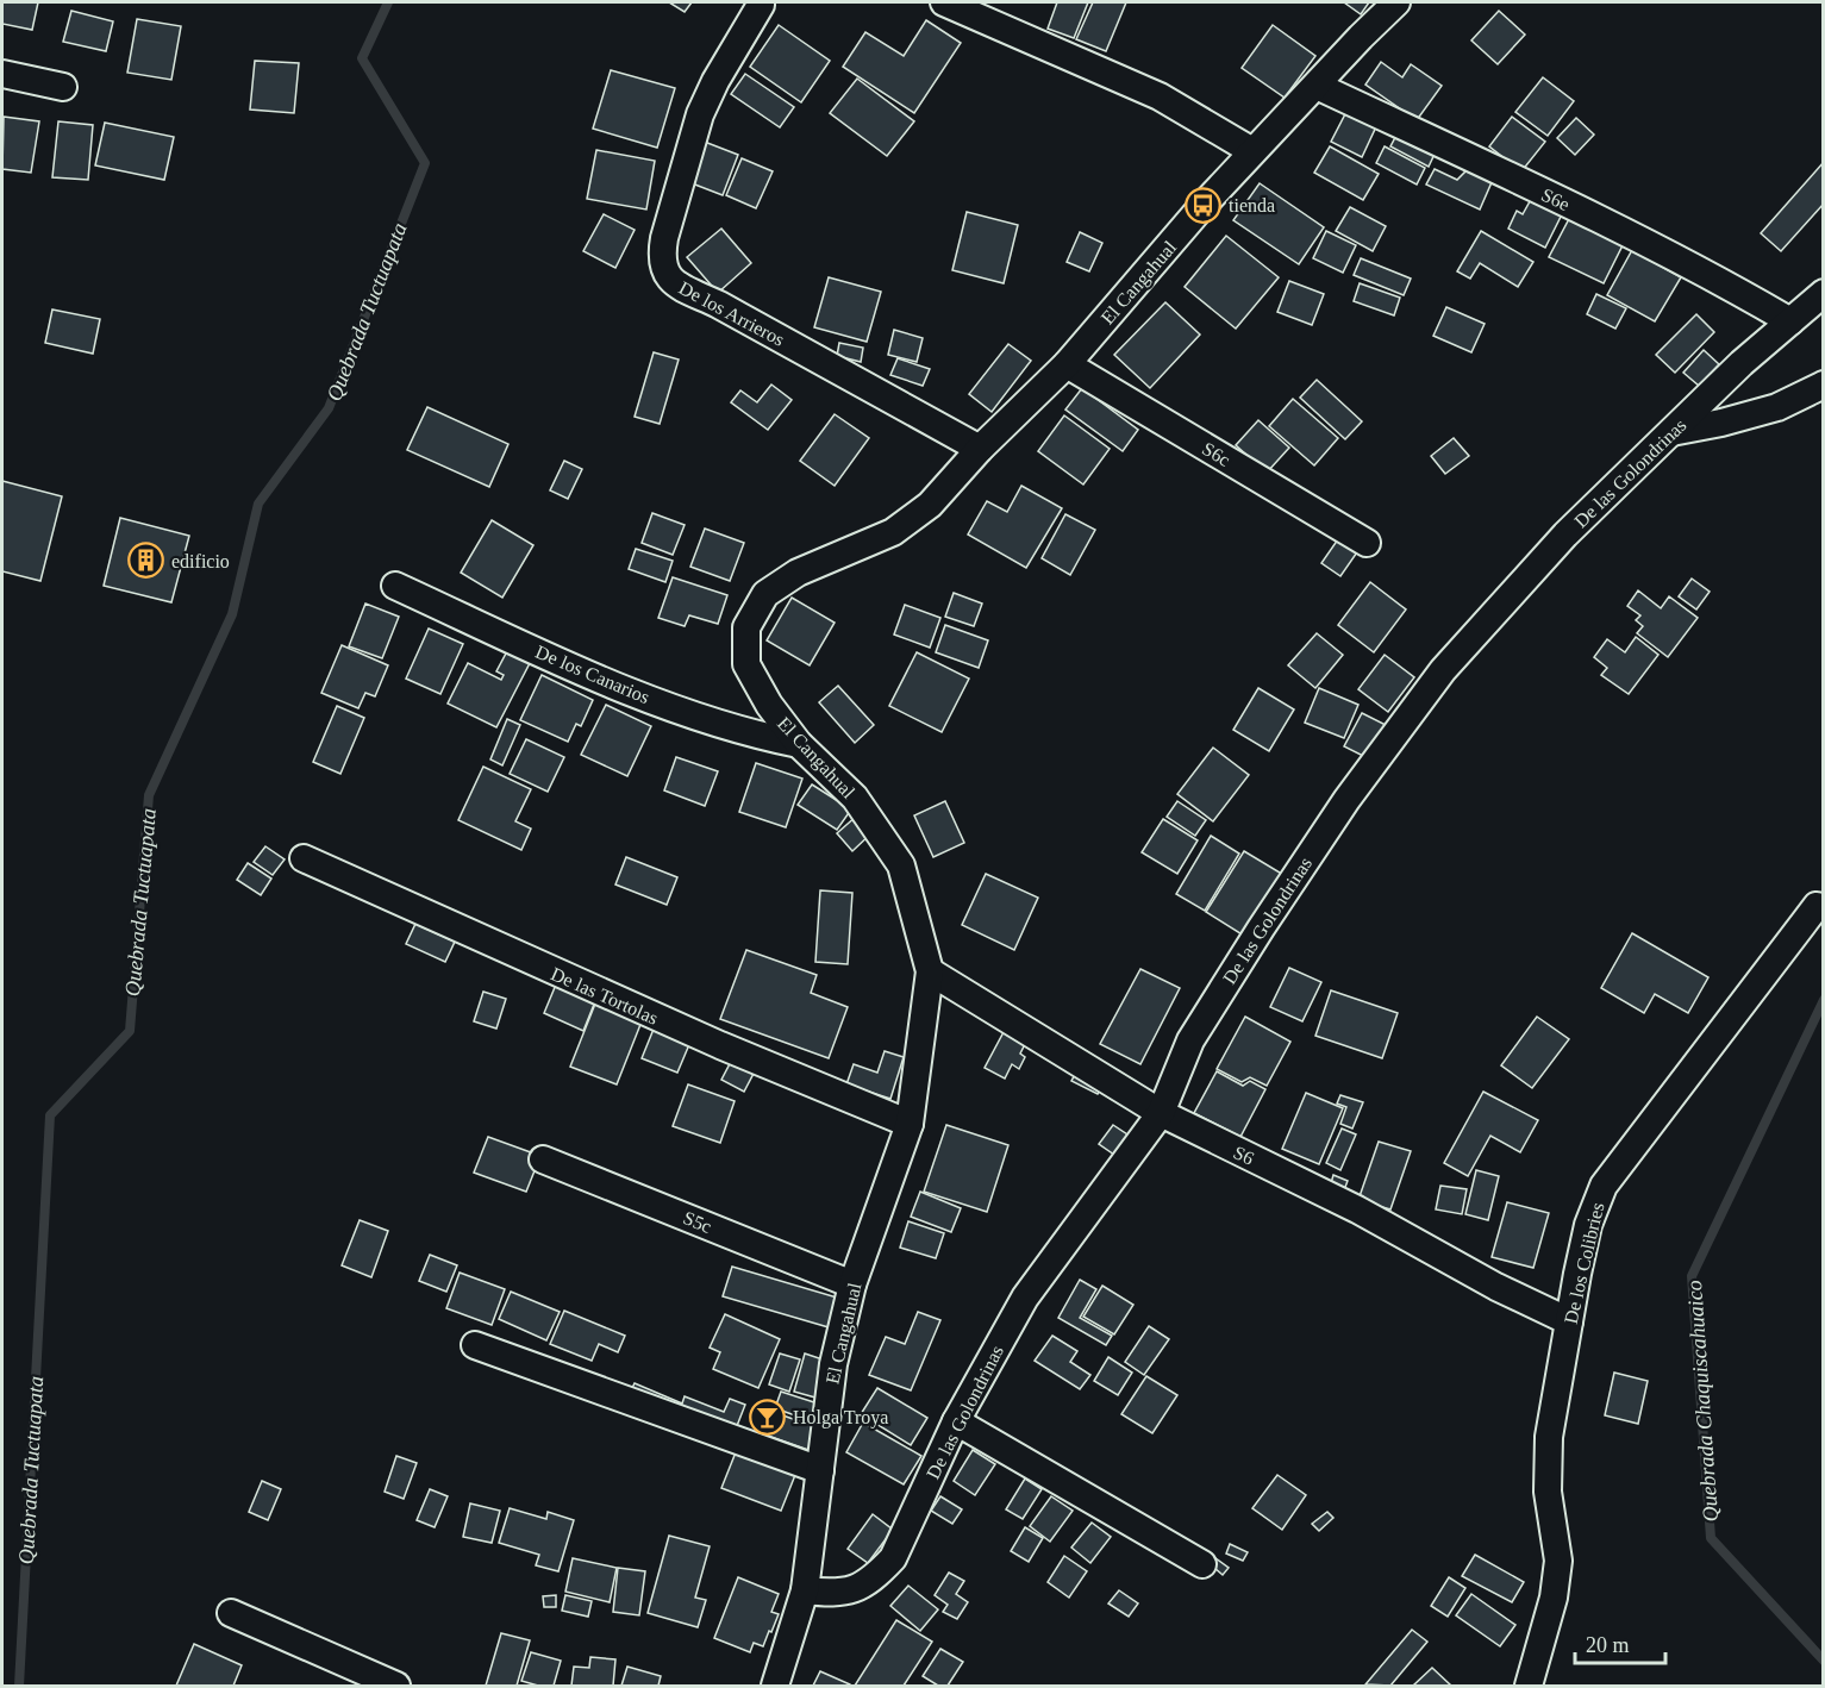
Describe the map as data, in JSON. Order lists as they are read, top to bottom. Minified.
{"streets":{"street":["S6e","El Cangahual","De los Arrieros","S6c","De las Golondrinas","De los Canarios","De las Tortolas","S6","S5c","De los Colibries"]},"crossings":[["S6e","El Cangahual"],["S6e","De las Golondrinas"],["El Cangahual","De los Arrieros"],["El Cangahual","S6c"],["El Cangahual","De las Golondrinas"],["El Cangahual","De los Canarios"],["El Cangahual","De las Tortolas"],["El Cangahual","S6"],["El Cangahual","S5c"],["De las Golondrinas","S6"],["S6","De los Colibries"]],"water":["Quebrada Tuctuapata","Quebrada Chaquiscahuaico"],"places":{"bus stop":["tienda"],"building":["edificio"],"bar":["Holga Troya"]},"scale_bar":"20 m"}
